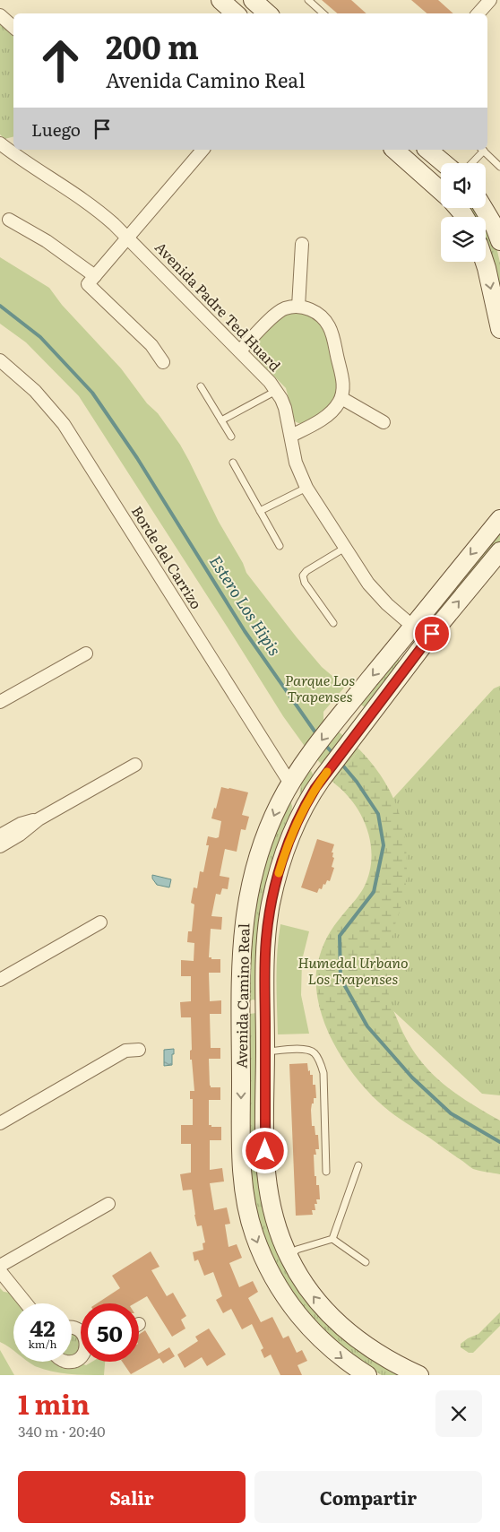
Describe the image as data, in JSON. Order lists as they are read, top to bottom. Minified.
{"streets":{"main road":["Avenida Camino Real"],"street":["Avenida Padre Ted Huard","Borde del Carrizo"]},"crossings":[["Avenida Padre Ted Huard","Avenida Camino Real"],["Borde del Carrizo","Avenida Camino Real"]],"water":["Estero Los Hipis"],"parks":["Parque Los Trapenses","Humedal Urbano Los Trapenses"],"page":{"turn":["200 m","Avenida Camino Real"],"then":"Luego","speed":"42 km/h","limit":"50","heading":["1 min","340 m · 20:40"],"buttons":["Salir","Compartir"]}}
